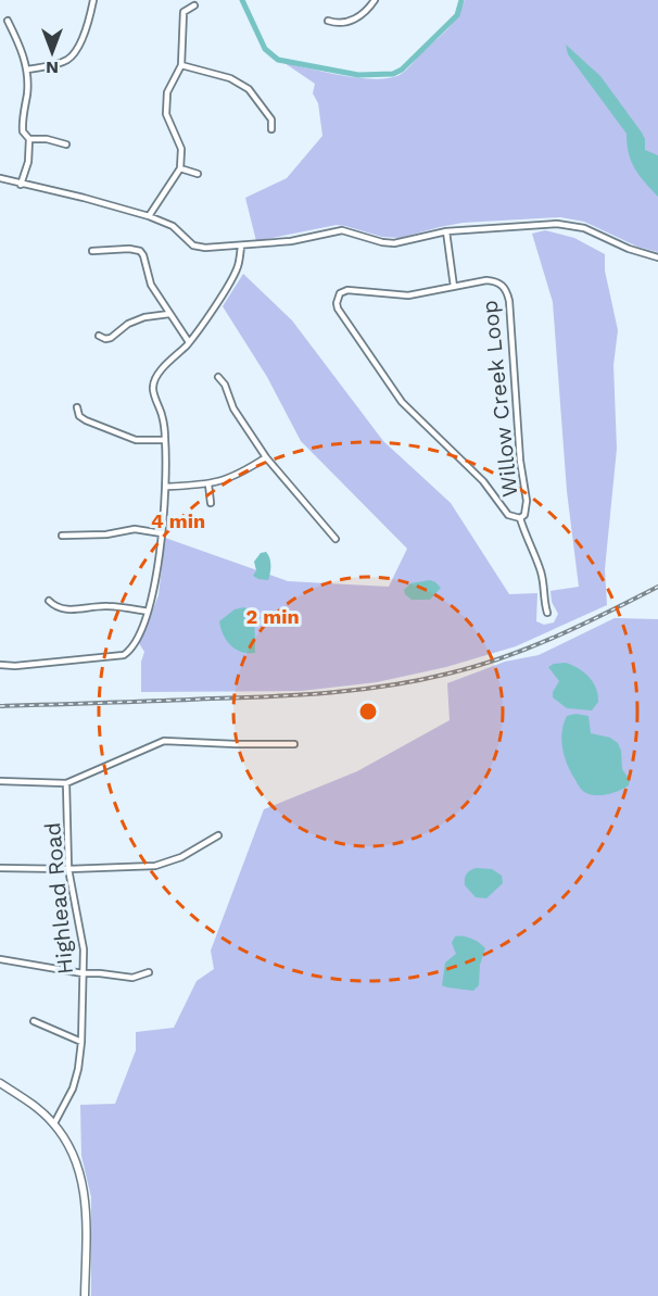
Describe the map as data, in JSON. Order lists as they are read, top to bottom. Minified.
{"streets":{"street":["Willow Creek Loop","Highlead Road"]},"north":"bottom","rings":["4 min","2 min"]}
